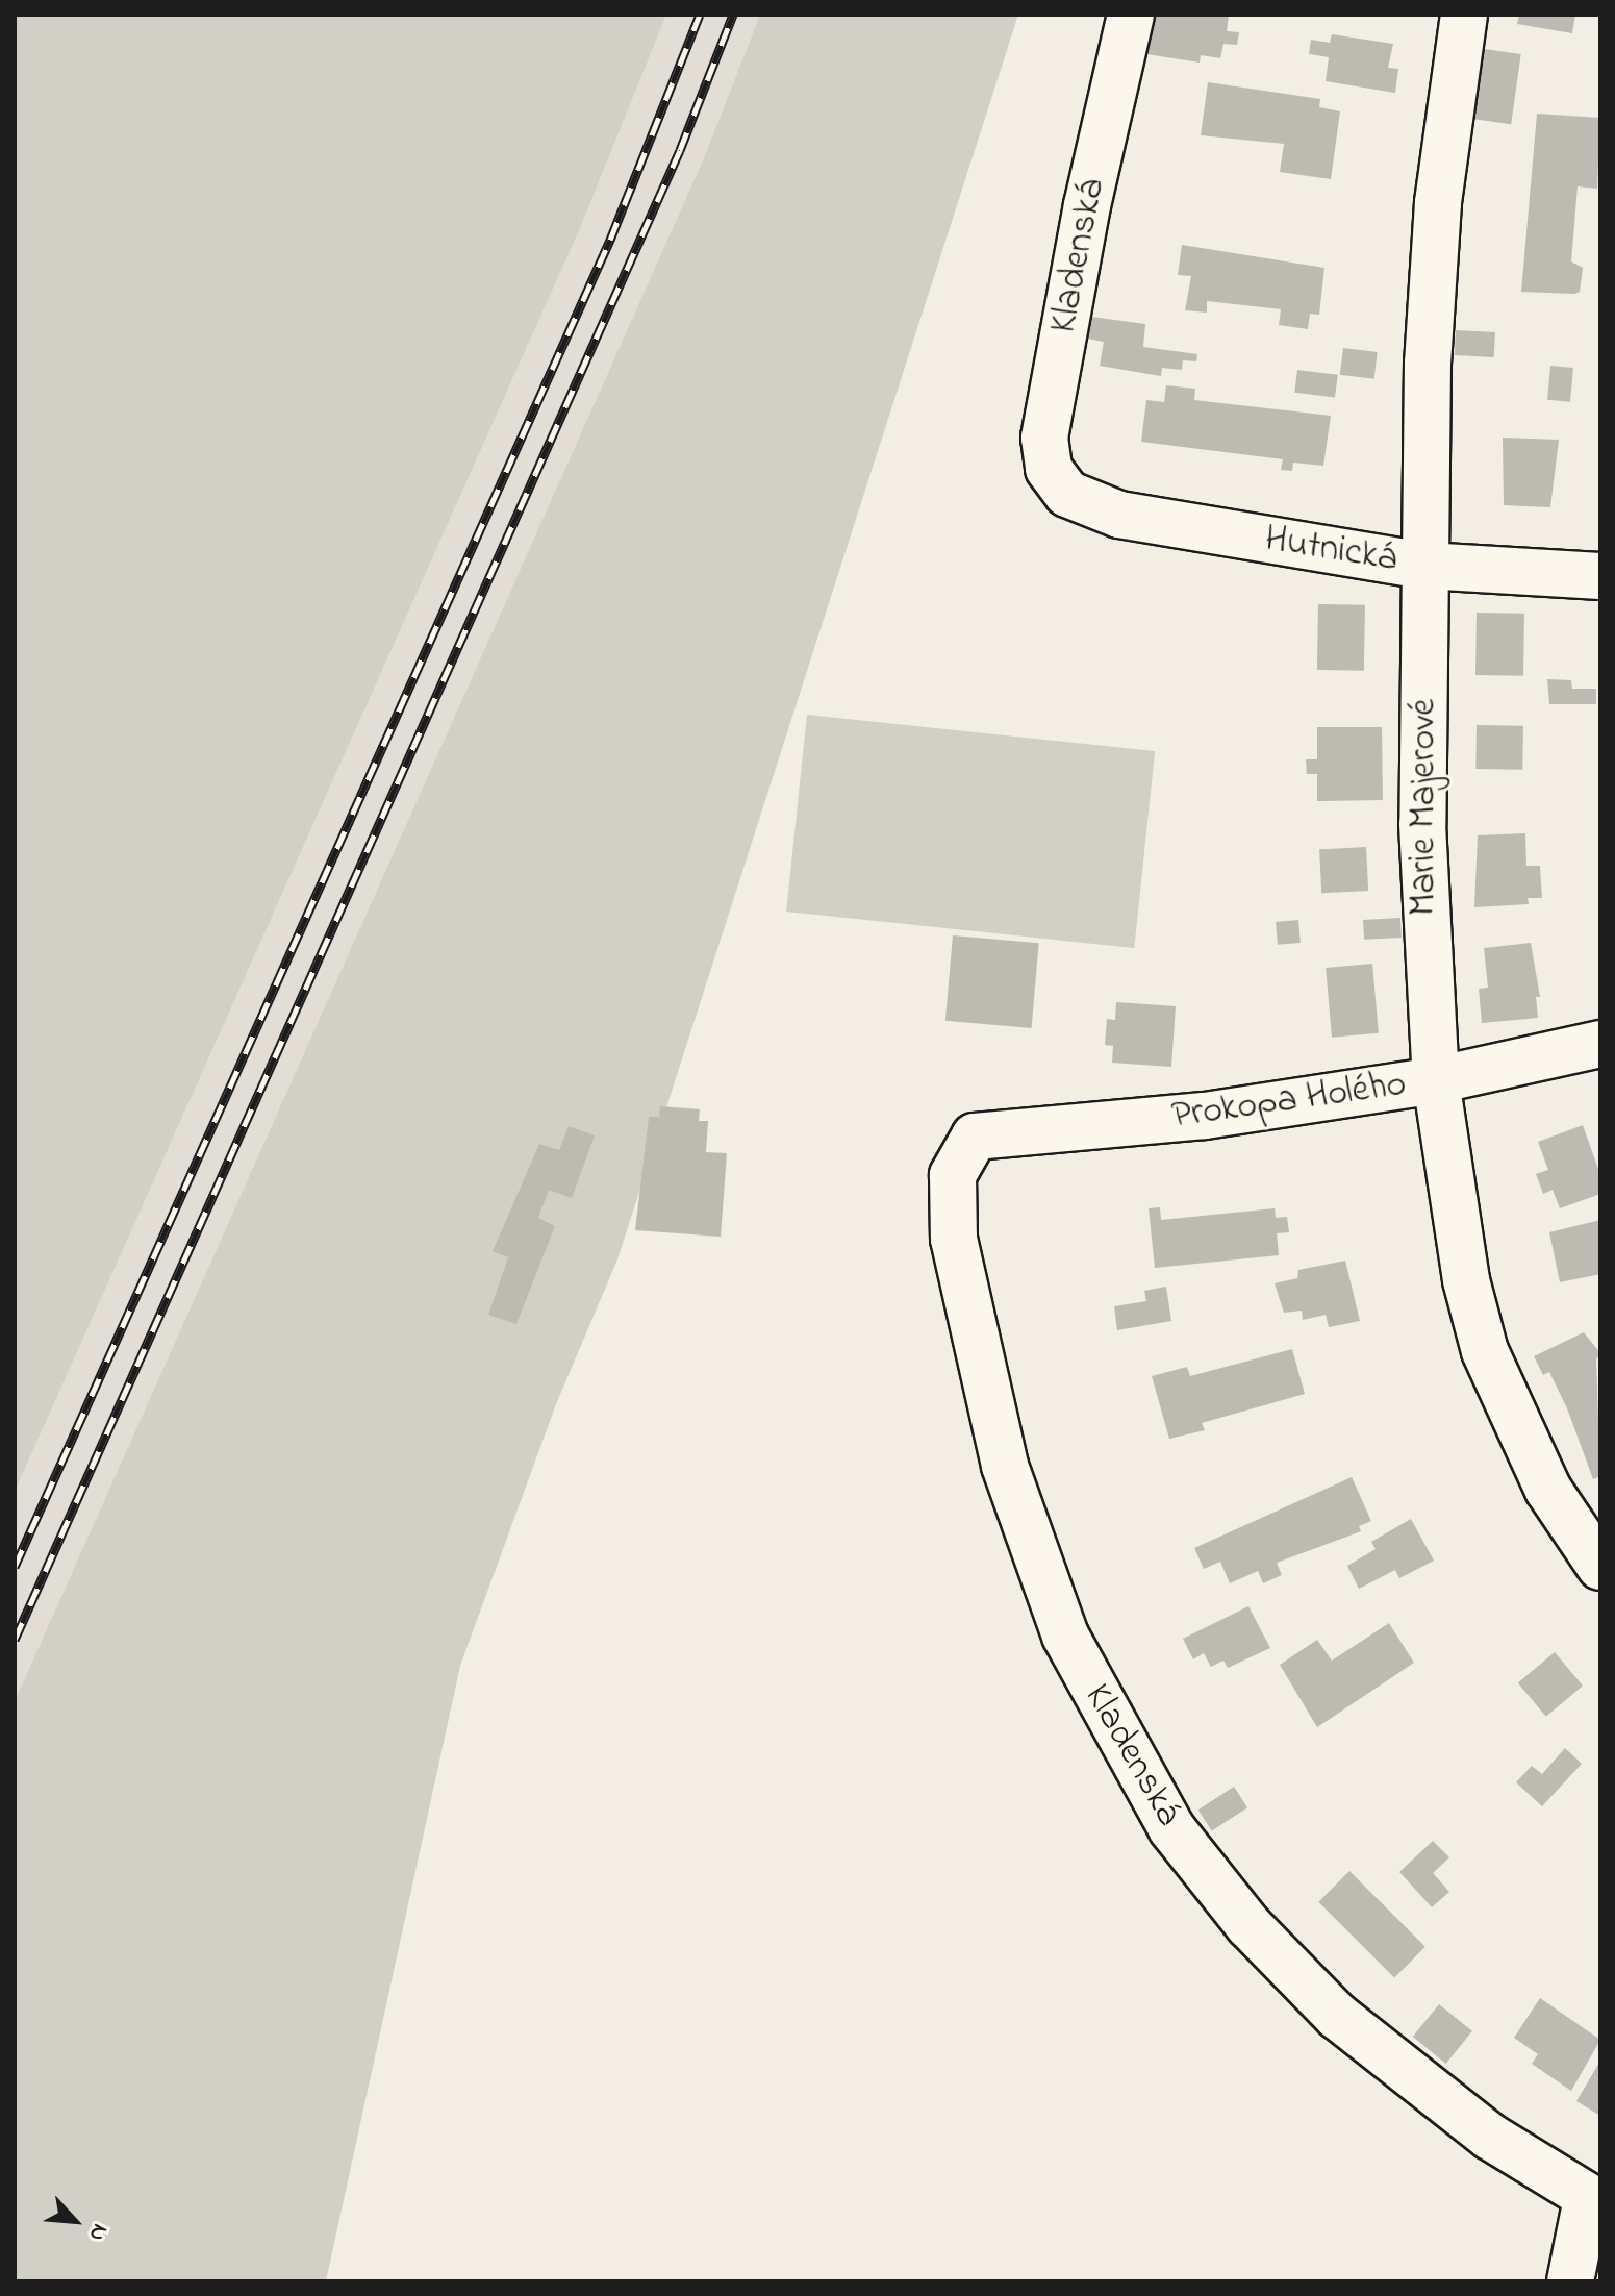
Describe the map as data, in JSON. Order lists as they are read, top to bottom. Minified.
{"streets":{"street":["Kladenská","Hutnická","Marie Majerové","Prokopa Holého"]},"crossings":[["Kladenská","Hutnická"],["Kladenská","Prokopa Holého"],["Hutnická","Marie Majerové"],["Marie Majerové","Prokopa Holého"]],"north":"bottom right"}
